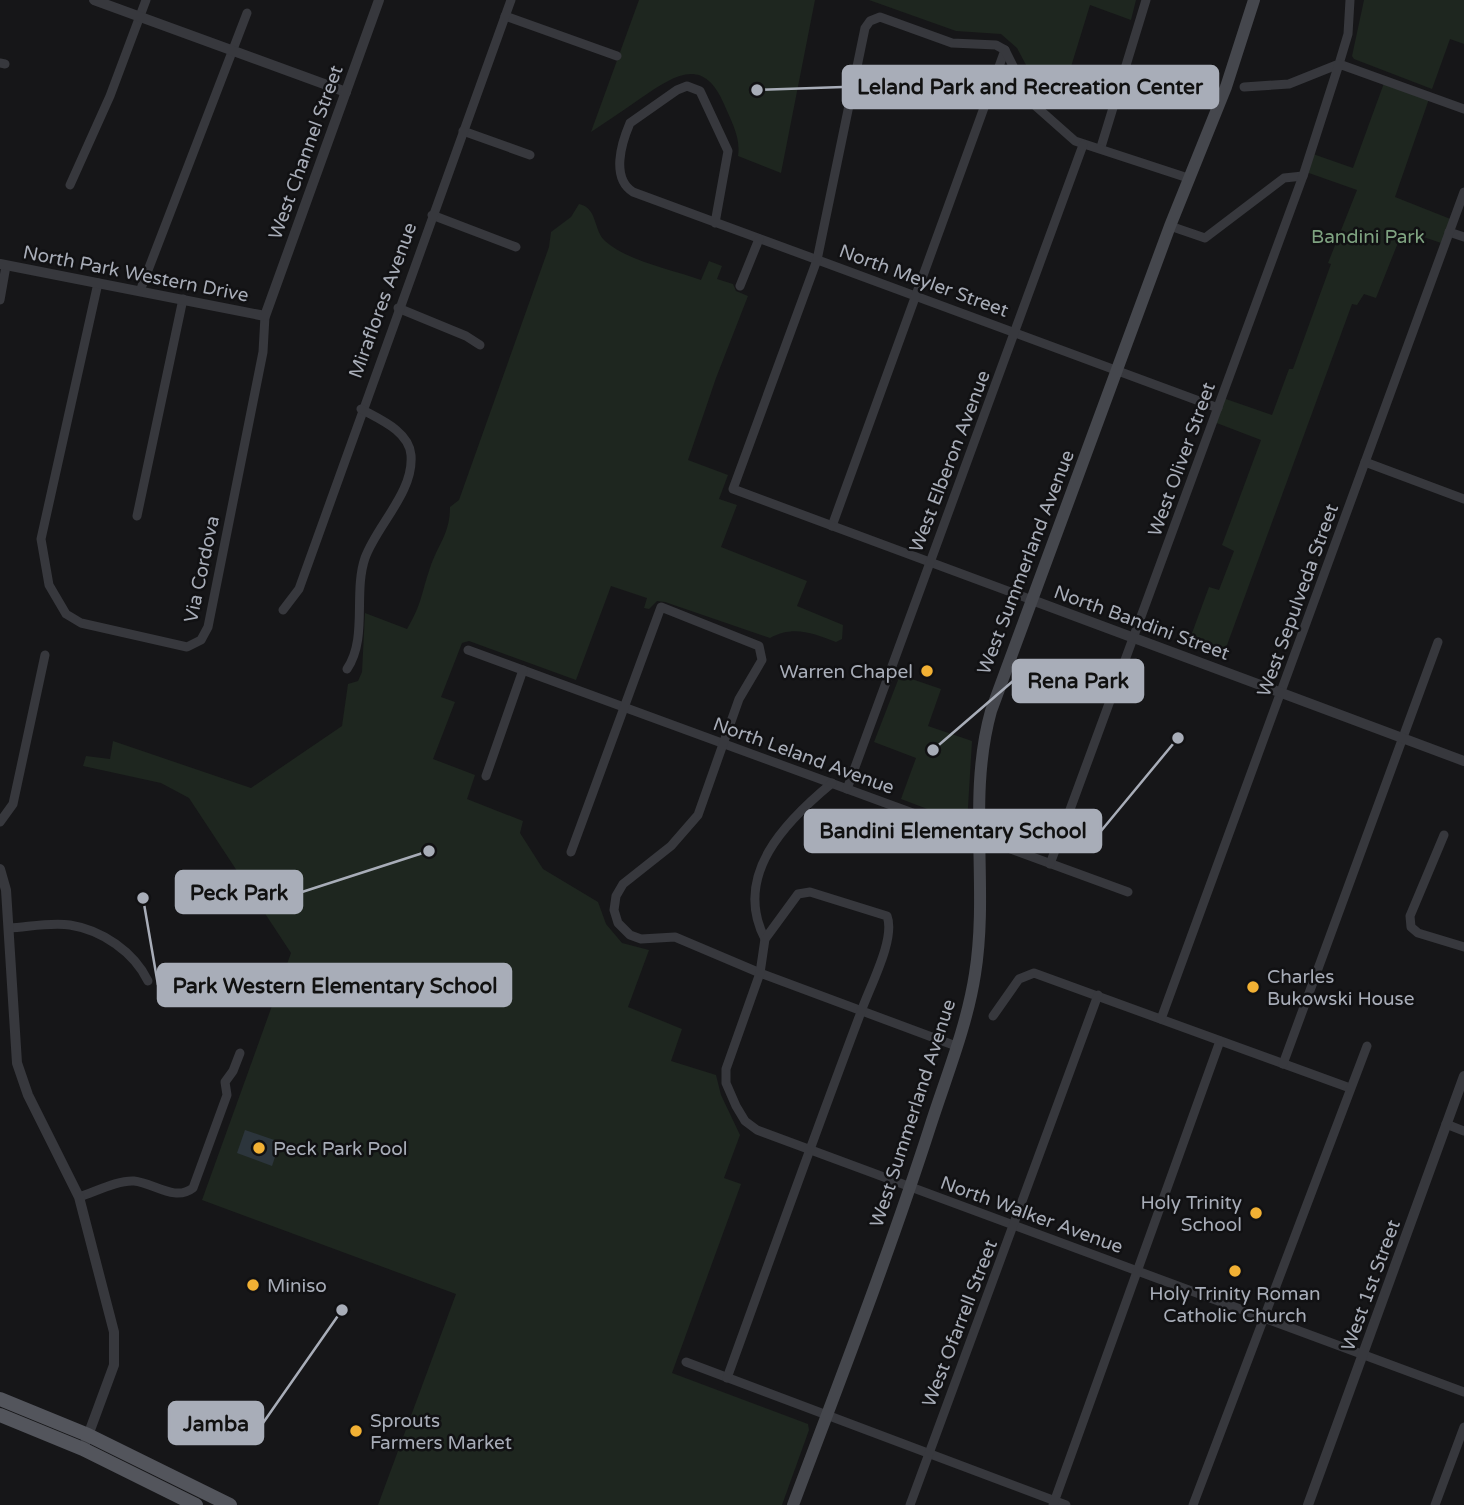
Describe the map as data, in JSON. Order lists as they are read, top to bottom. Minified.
{"streets":{"main road":["West Summerland Avenue"],"street":["West Channel Street","North Park Western Drive","North Meyler Street","Miraflores Avenue","West Oliver Street","West Elberon Avenue","Via Cordova","West Sepulveda Street","North Bandini Street","North Leland Avenue","North Walker Avenue","West 1st Street","West Ofarrell Street"]},"crossings":[["West Channel Street","North Park Western Drive"],["West Channel Street","Via Cordova"],["North Park Western Drive","Via Cordova"],["North Meyler Street","West Oliver Street"],["North Meyler Street","West Elberon Avenue"],["North Meyler Street","West Summerland Avenue"],["North Meyler Street","North Bandini Street"],["West Oliver Street","North Bandini Street"],["West Oliver Street","North Leland Avenue"],["West Elberon Avenue","North Bandini Street"],["West Elberon Avenue","North Leland Avenue"],["West Summerland Avenue","North Bandini Street"],["West Summerland Avenue","North Leland Avenue"],["West Summerland Avenue","North Walker Avenue"],["West Sepulveda Street","North Bandini Street"],["North Walker Avenue","West 1st Street"],["North Walker Avenue","West Ofarrell Street"]],"parks":["Bandini Park"],"places":["Leland Park and Recreation Center","Warren Chapel","Bandini Elementary School","Rena Park","Peck Park","Park Western Elementary School","Charles Bukowski House","Peck Park Pool","Holy Trinity School","Holy Trinity Roman Catholic Church","Miniso","Jamba","Sprouts Farmers Market"]}
